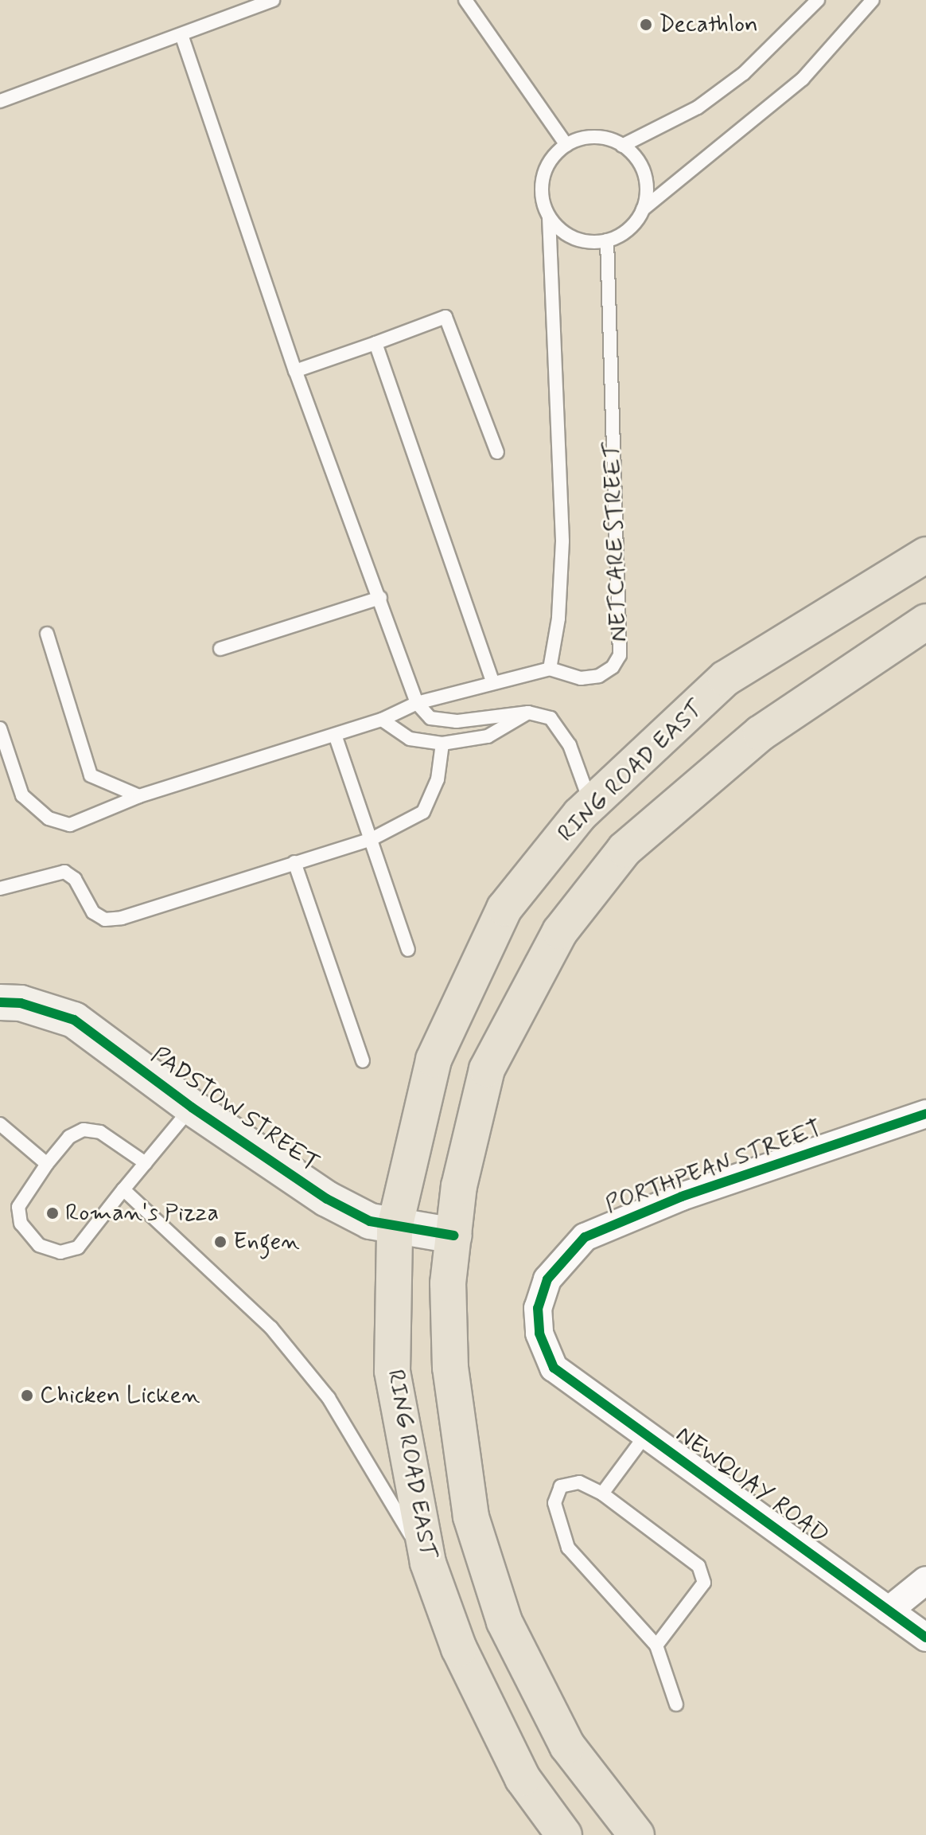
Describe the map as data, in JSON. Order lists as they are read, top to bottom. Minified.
{"streets":{"main road":["RING ROAD EAST"],"street":["PADSTOW STREET","PORTHPEAN STREET","NEWQUAY ROAD"],"lane":["NETCARE STREET"]},"crossings":[["RING ROAD EAST","PADSTOW STREET"],["PORTHPEAN STREET","NEWQUAY ROAD"]],"places":["Decathlon","Roman's Pizza","Engen","Chicken Licken"]}
